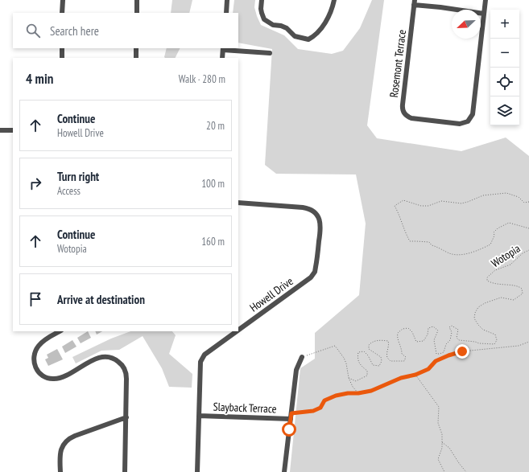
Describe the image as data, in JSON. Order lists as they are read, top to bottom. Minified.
{"streets":{"street":["Rosemont Terrace","Howell Drive","Slayback Terrace"],"path":["Wotopia"]},"crossings":[["Howell Drive","Slayback Terrace"]],"north":"bottom left","page":{"map_buttons":["+","−"],"search":"Search here","heading":["4 min","Walk · 280 m"],"list":[["Continue","Howell Drive","20 m"],["Turn right","Access","100 m"],["Continue","Wotopia","160 m"],"Arrive at destination"]}}
